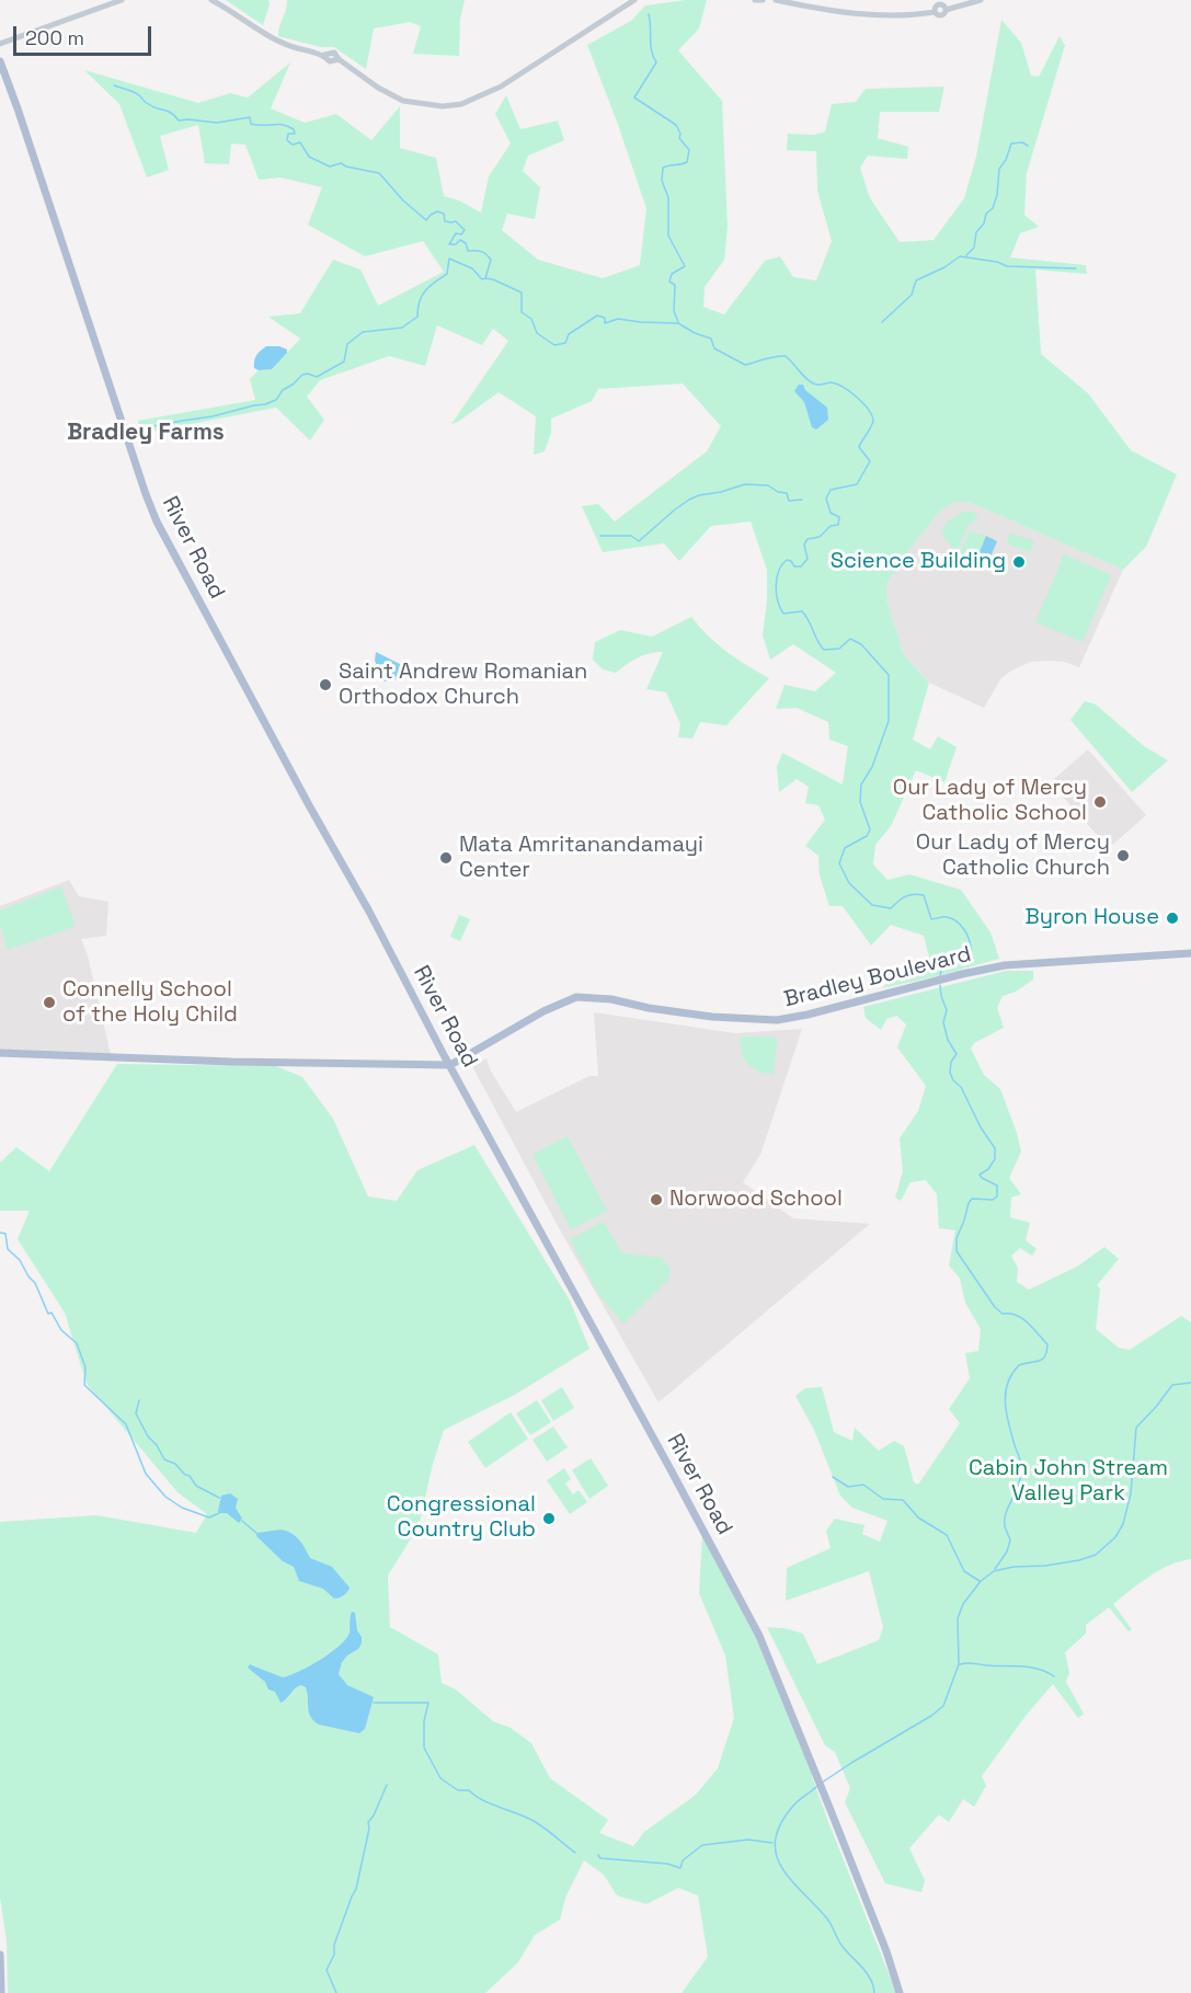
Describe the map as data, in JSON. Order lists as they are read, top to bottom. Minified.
{"streets":{"main road":["River Road","Bradley Boulevard"]},"crossings":[["River Road","Bradley Boulevard"]],"districts":["Bradley Farms"],"parks":["Cabin John Stream Valley Park"],"places":["Science Building","Saint Andrew Romanian Orthodox Church","Our Lady of Mercy Catholic School","Our Lady of Mercy Catholic Church","Mata Amritanandamayi Center","Byron House","Connelly School of the Holy Child","Norwood School","Congressional Country Club"],"scale_bar":"200 m"}
